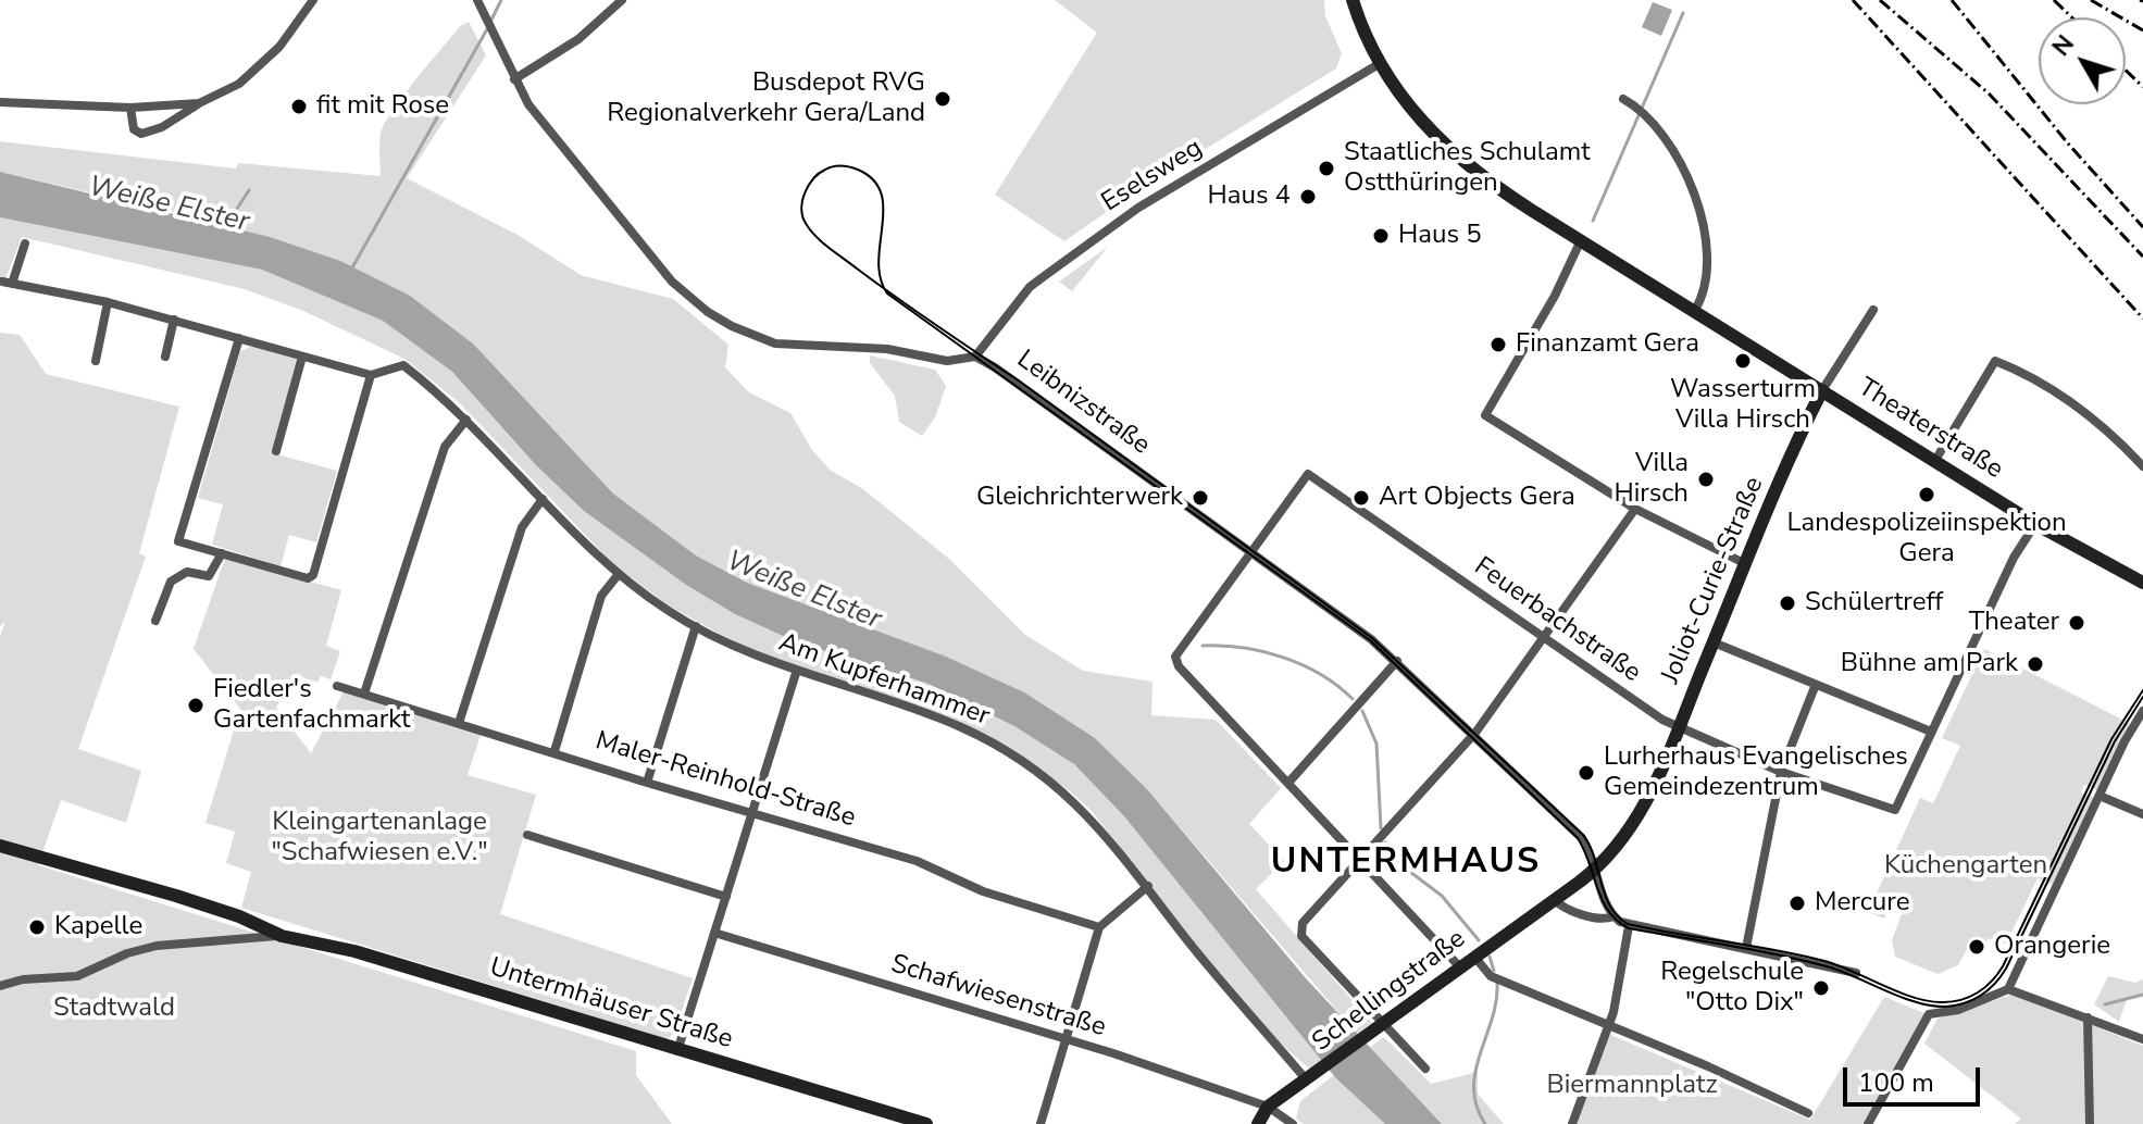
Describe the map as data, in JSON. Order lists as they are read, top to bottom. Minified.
{"streets":{"main road":["Theaterstraße","Joliot-Curie-Straße","Schellingstraße","Untermhäuser Straße"],"street":["Eselsweg","Leibnizstraße","Feuerbachstraße","Am Kupferhammer","Maler-Reinhold-Straße","Schafwiesenstraße"]},"crossings":[["Eselsweg","Leibnizstraße"],["Eselsweg","Theaterstraße"],["Leibnizstraße","Joliot-Curie-Straße"],["Leibnizstraße","Feuerbachstraße"],["Theaterstraße","Joliot-Curie-Straße"],["Joliot-Curie-Straße","Feuerbachstraße"],["Joliot-Curie-Straße","Schellingstraße"],["Am Kupferhammer","Schellingstraße"],["Schellingstraße","Schafwiesenstraße"]],"districts":["UNTERMHAUS"],"water":["Weiße Elster"],"parks":["Kleingartenanlage \"Schafwiesen e.V.\"","Küchengarten","Stadtwald","Biermannplatz"],"places":["Busdepot RVG Regionalverkehr Gera/Land","fit mit Rose","Staatliches Schulamt Ostthüringen","Haus 4","Haus 5","Finanzamt Gera","Wasserturm Villa Hirsch","Villa Hirsch","Landespolizeiinspektion Gera","Gleichrichterwerk","Art Objects Gera","Schülertreff","Theater","Bühne am Park","Fiedler's Gartenfachmarkt","Lurherhaus Evangelisches Gemeindezentrum","Mercure","Kapelle","Orangerie","Regelschule \"Otto Dix\""],"scale_bar":"100 m","north":"top left"}
